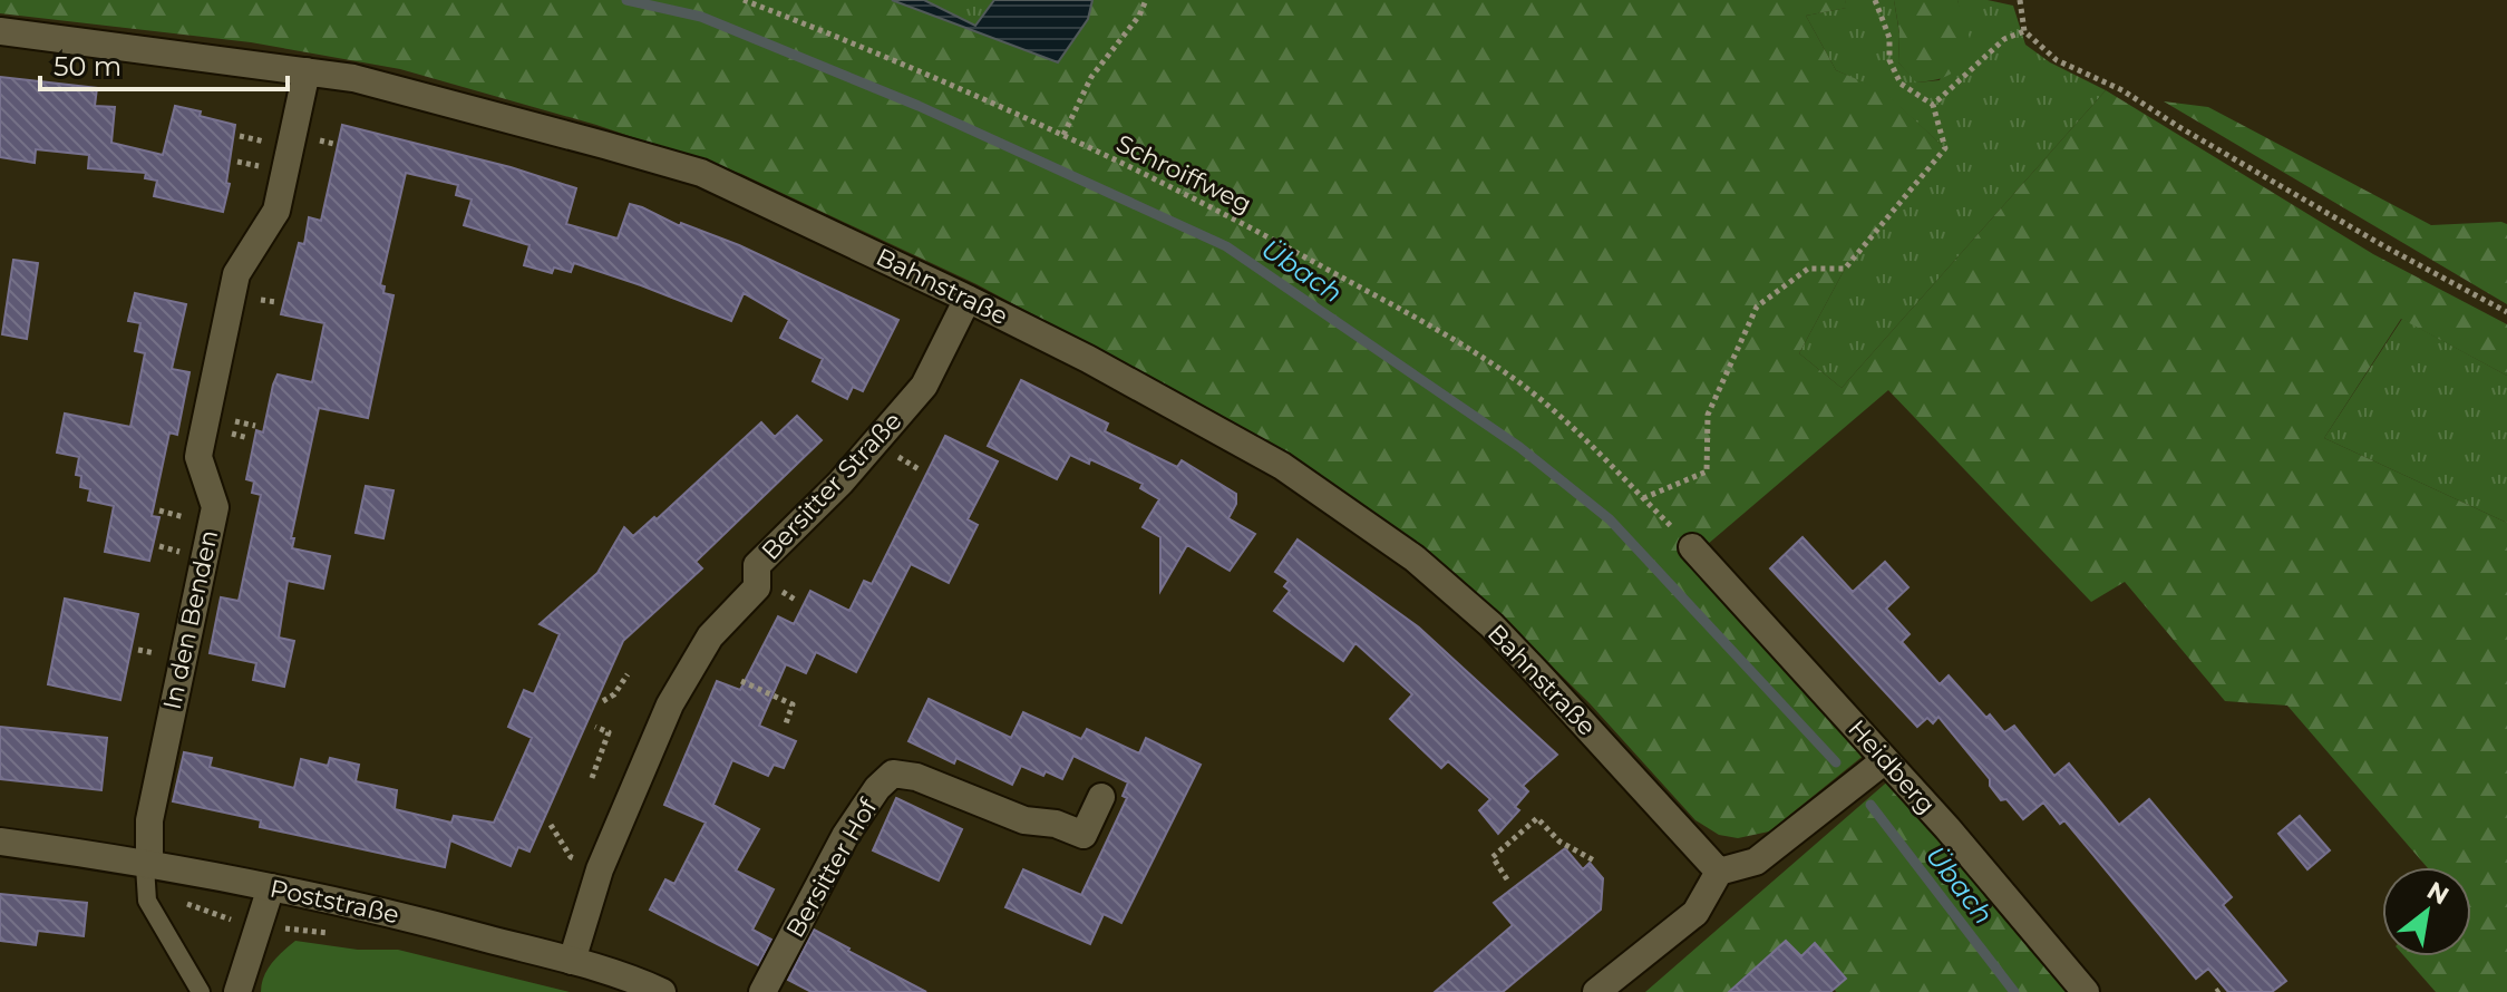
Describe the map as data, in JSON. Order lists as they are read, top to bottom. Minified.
{"streets":{"street":["Bahnstraße","Bersitter Straße","In den Benden","Heidberg","Bersitter Hof","Poststraße"],"path":["Schroiffweg"]},"crossings":[["Schroiffweg","Heidberg"],["Bahnstraße","Bersitter Straße"],["Bahnstraße","In den Benden"],["Bersitter Straße","Poststraße"],["In den Benden","Poststraße"]],"water":["Übach"],"scale_bar":"50 m","north":"top right"}
